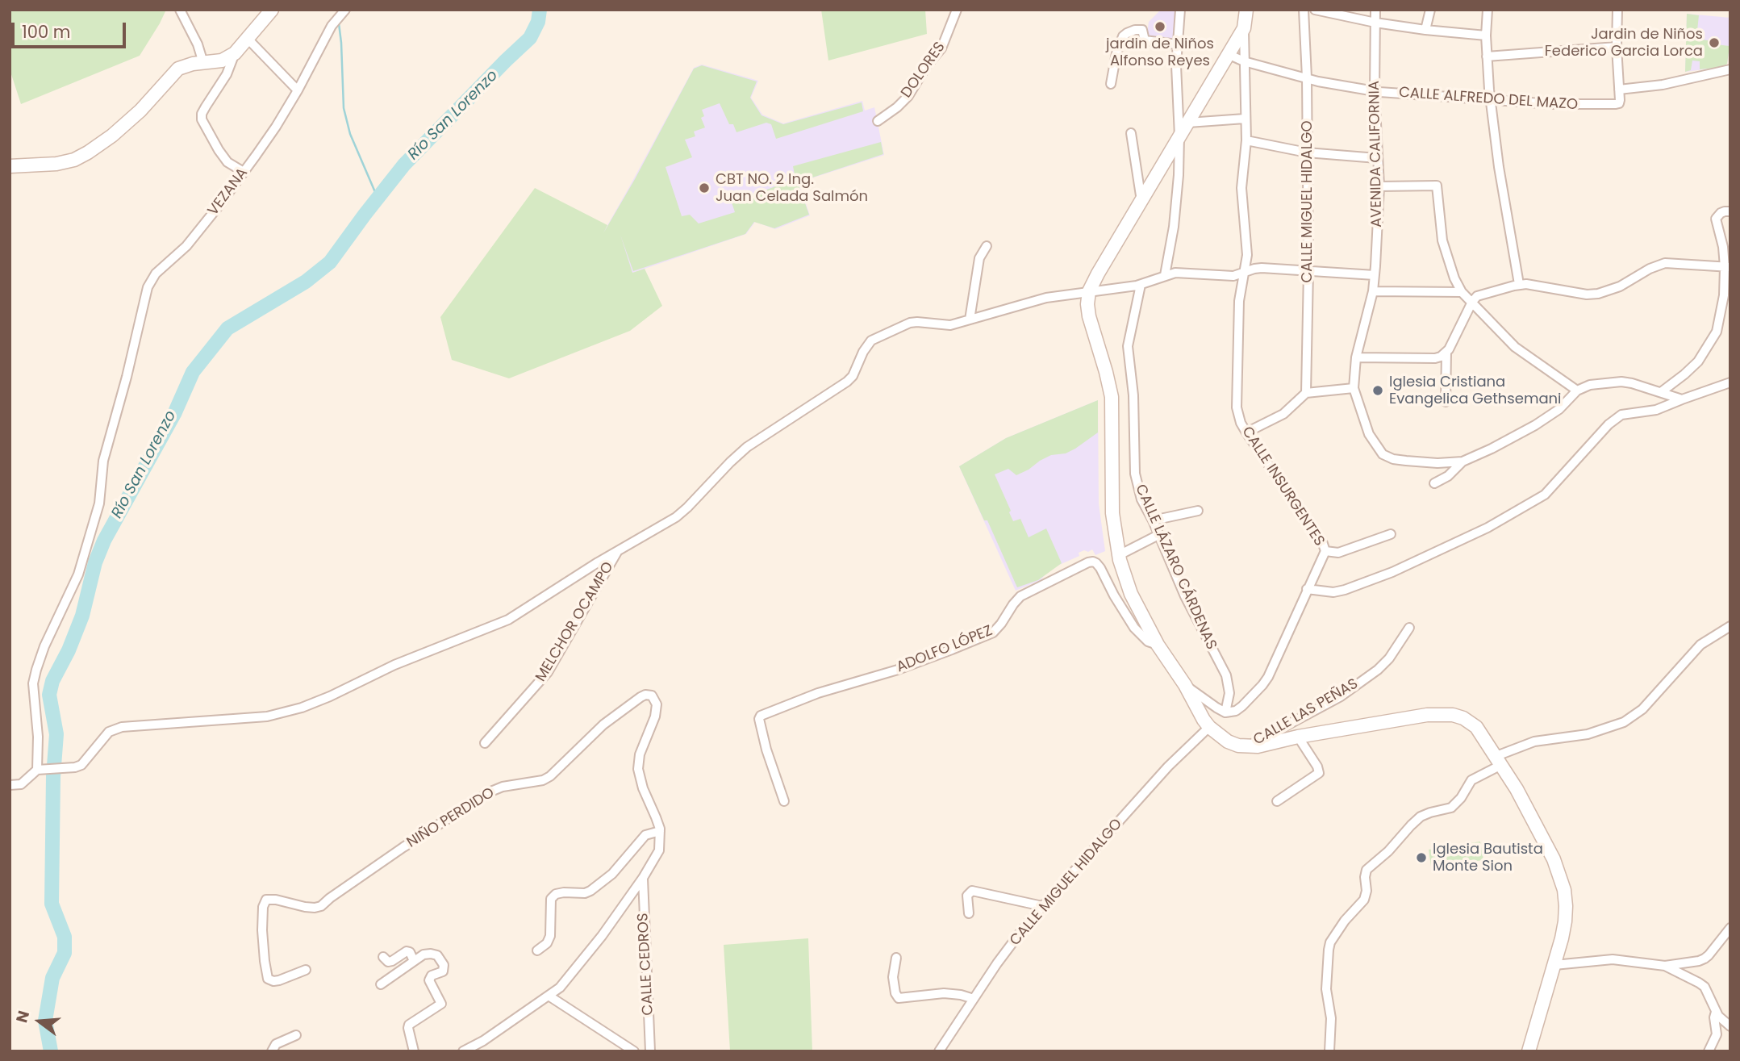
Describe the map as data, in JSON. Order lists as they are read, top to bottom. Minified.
{"streets":{"main road":["CALLE INSURGENTES"],"street":["DOLORES","CALLE ALFREDO DEL MAZO","AVENIDA CALIFORNIA","VEZANA","CALLE MIGUEL HIDALGO","CALLE LÁZARO CÁRDENAS","MELCHOR OCAMPO","ADOLFO LÓPEZ","CALLE LAS PEÑAS","NIÑO PERDIDO","CALLE CEDROS"]},"crossings":[["CALLE ALFREDO DEL MAZO","AVENIDA CALIFORNIA"],["CALLE ALFREDO DEL MAZO","CALLE MIGUEL HIDALGO"],["CALLE ALFREDO DEL MAZO","CALLE INSURGENTES"],["CALLE INSURGENTES","CALLE LÁZARO CÁRDENAS"],["NIÑO PERDIDO","CALLE CEDROS"]],"water":["Río San Lorenzo"],"places":["jardin de Niños Alfonso Reyes","Jardin de Niños Federico Garcia Lorca","CBT NO. 2 Ing. Juan Celada Salmón","Iglesia Cristiana Evangelica Gethsemani","Iglesia Bautista Monte Sion"],"scale_bar":"100 m","north":"left"}
